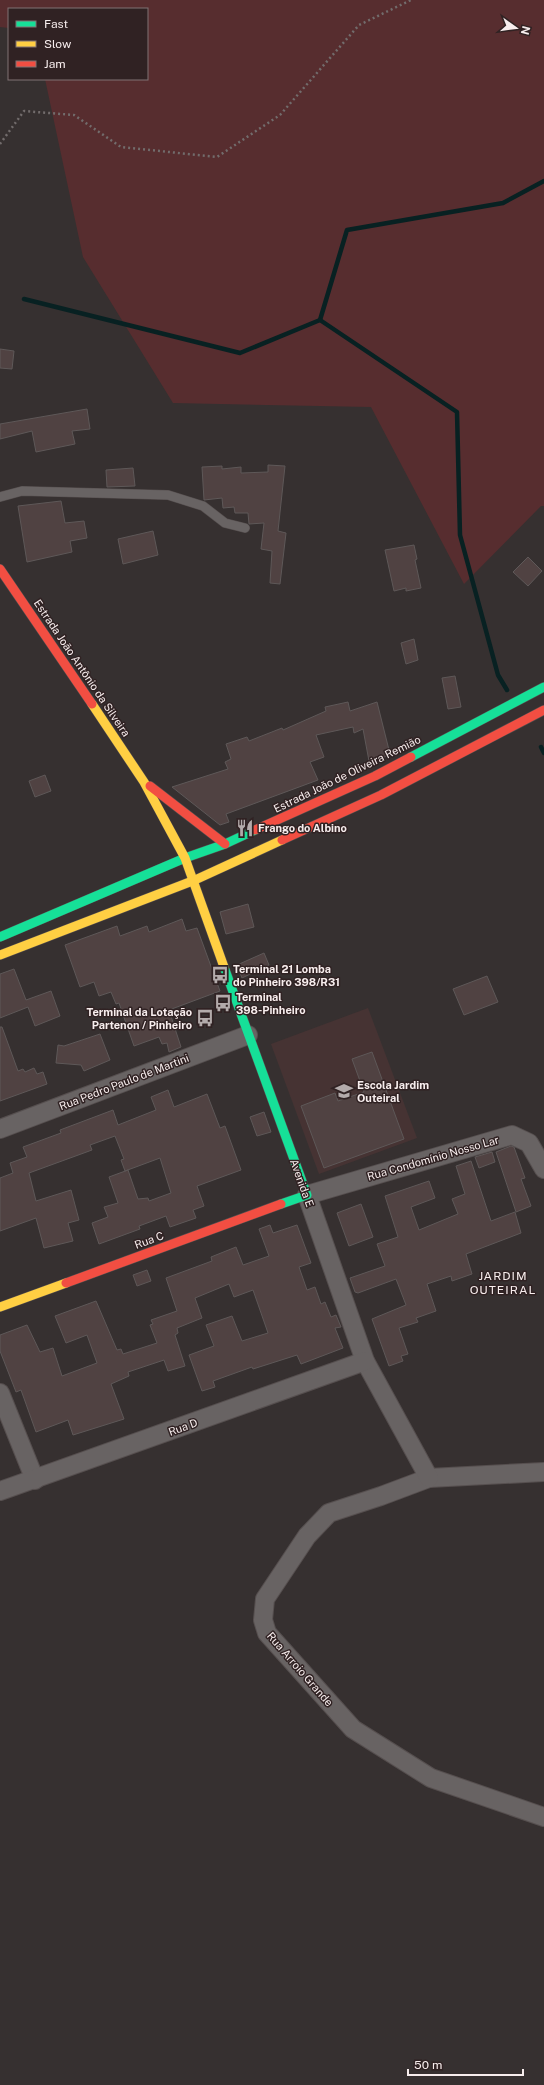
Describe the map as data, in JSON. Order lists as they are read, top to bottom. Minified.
{"streets":{"main road":["Estrada João Antônio da Silveira","Estrada João de Oliveira Remião","Avenida E","Rua C"],"street":["Rua Pedro Paulo de Martini","Rua Condomínio Nosso Lar","Rua D","Rua Arroio Grande"]},"crossings":[["Estrada João Antônio da Silveira","Estrada João de Oliveira Remião"],["Estrada João Antônio da Silveira","Avenida E"],["Rua Pedro Paulo de Martini","Avenida E"],["Rua Condomínio Nosso Lar","Avenida E"],["Rua Condomínio Nosso Lar","Rua C"],["Avenida E","Rua C"],["Avenida E","Rua D"],["Avenida E","Rua Arroio Grande"]],"districts":["JARDIM OUTEIRAL"],"places":{"restaurant":["Frango do Albino"],"bus stop":["Terminal 21 Lomba do Pinheiro 398/R31","Terminal 398-Pinheiro","Terminal da Lotação Partenon / Pinheiro"],"school or university":["Escola Jardim Outeiral"]},"legend":["Fast","Slow","Jam"],"scale_bar":"50 m","north":"right"}
